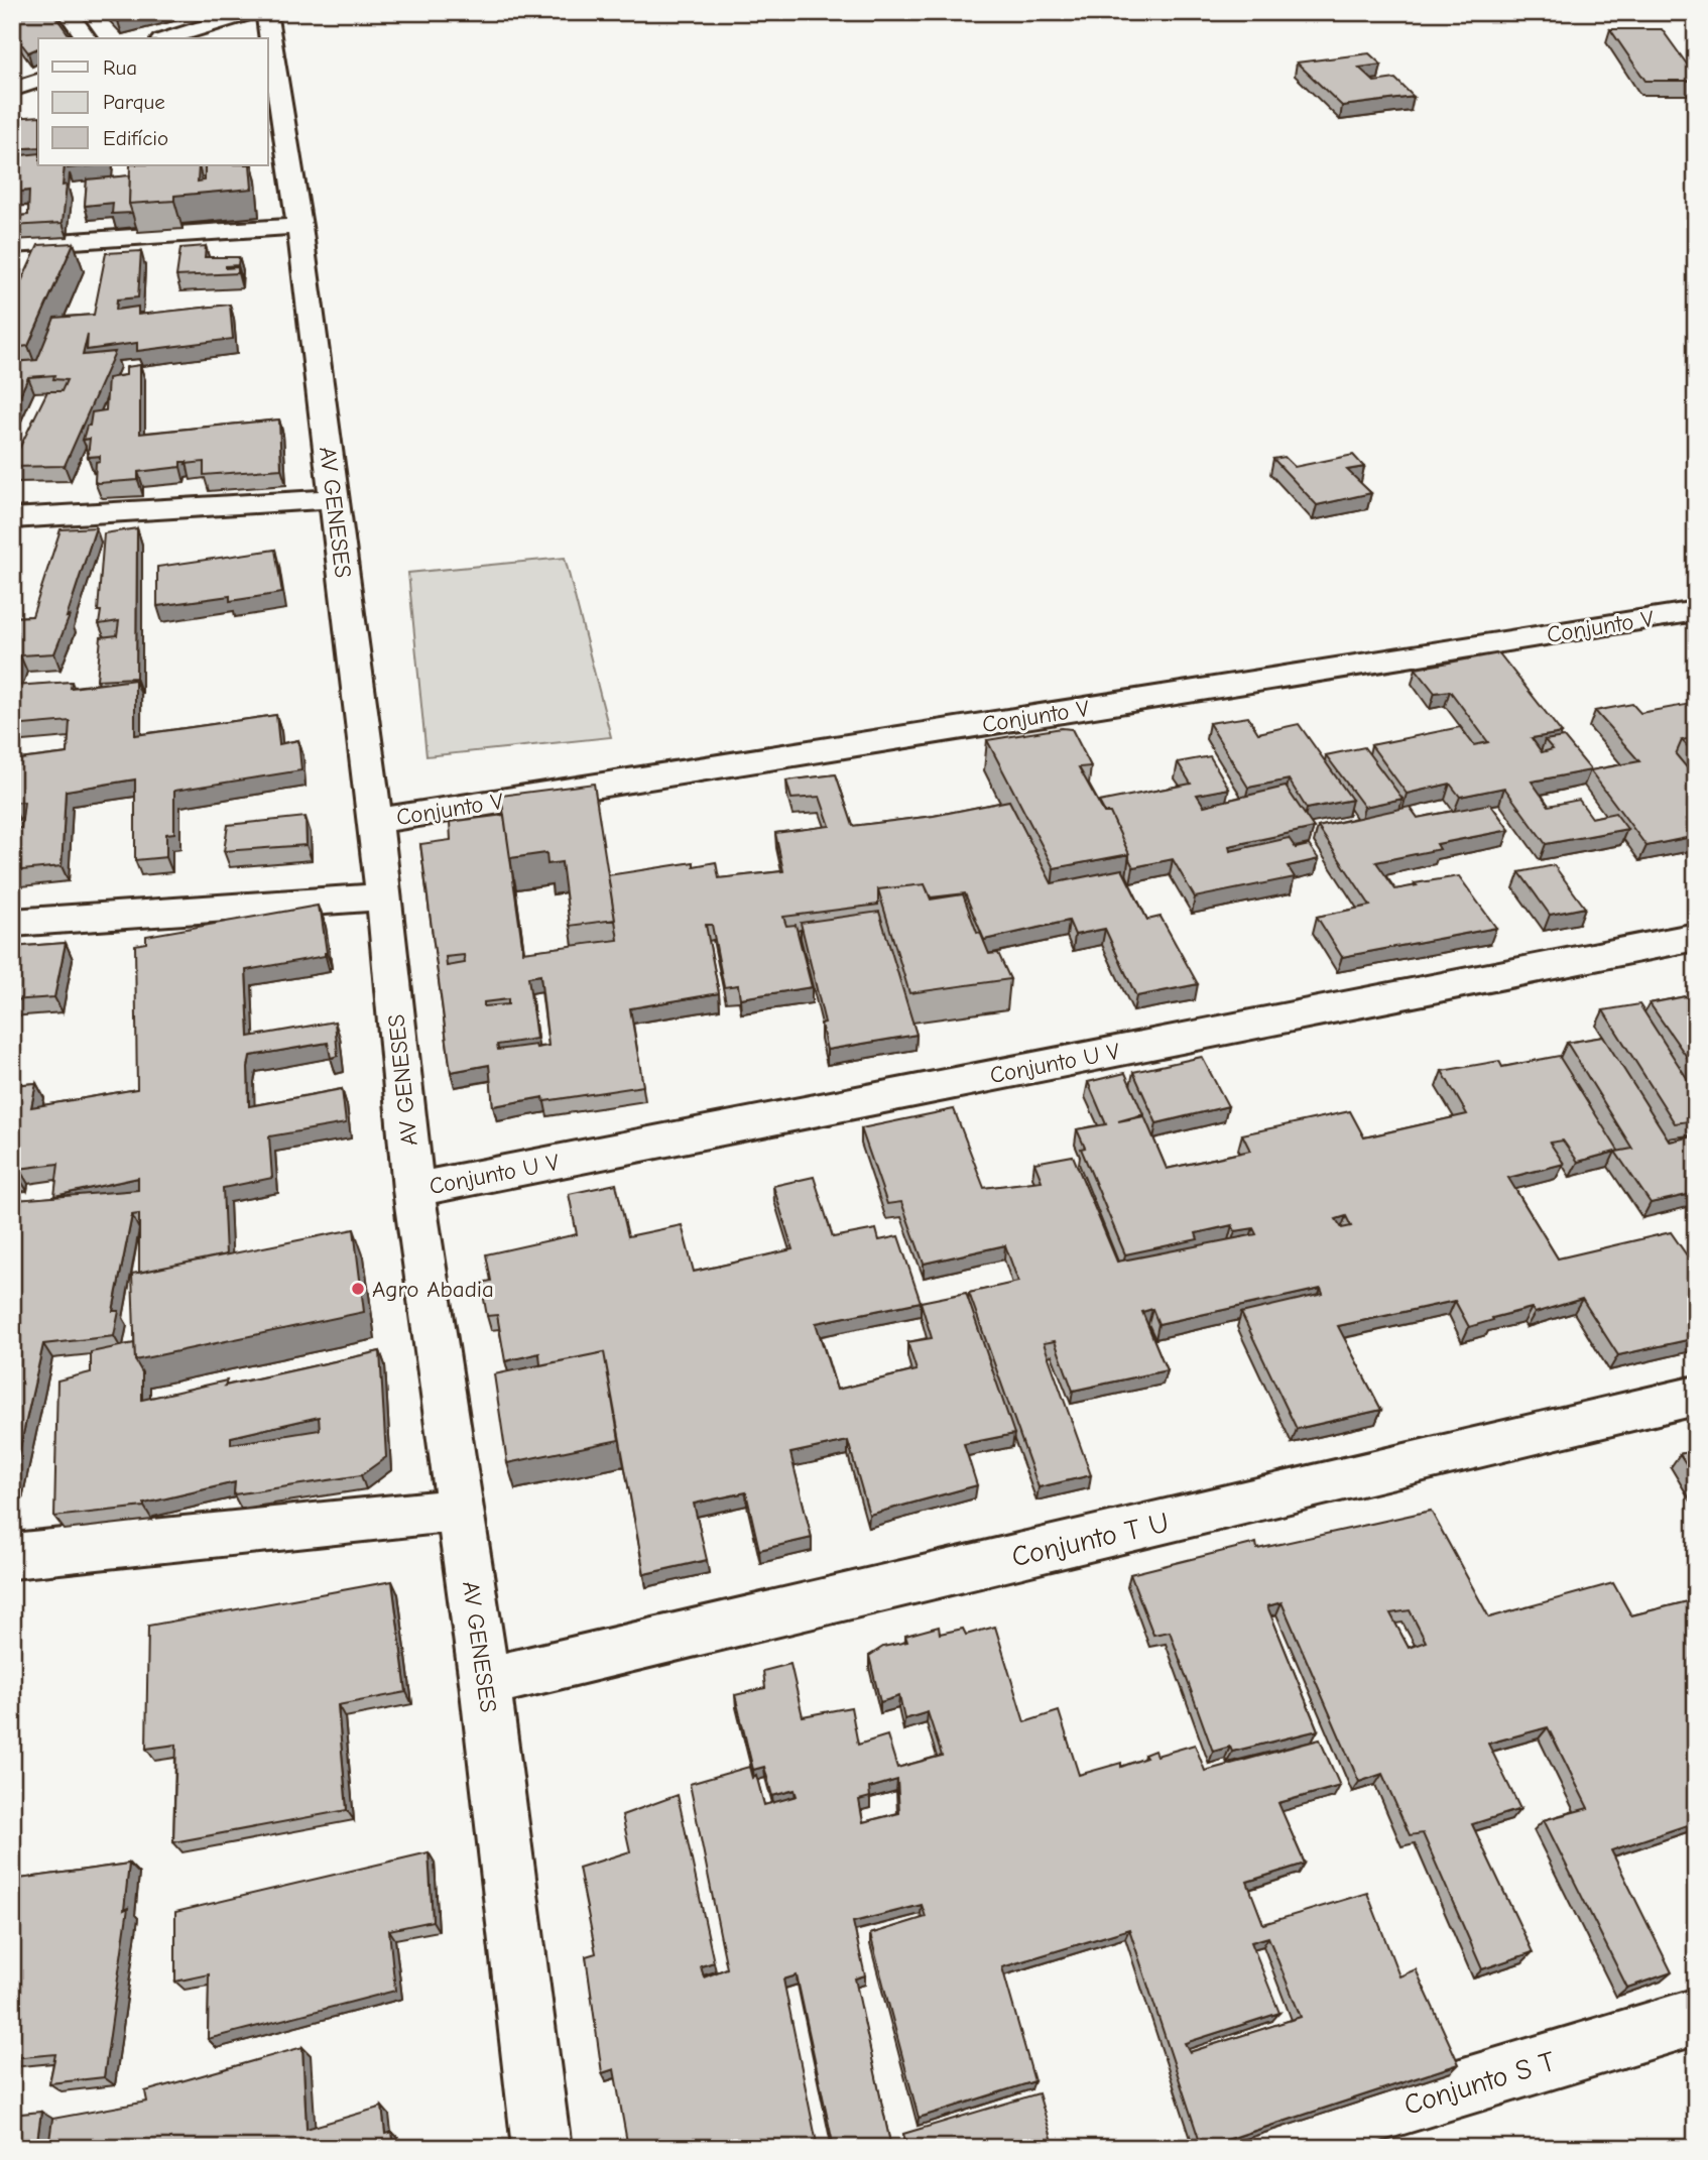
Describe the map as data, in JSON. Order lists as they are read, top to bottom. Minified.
{"streets":{"street":["AV GENESES","Conjunto V","Conjunto U V","Conjunto T U","Conjunto S T"]},"crossings":[["AV GENESES","Conjunto V"],["AV GENESES","Conjunto U V"],["AV GENESES","Conjunto T U"]],"places":["Agro Abadia"],"legend":["Rua","Parque","Edifício"]}
